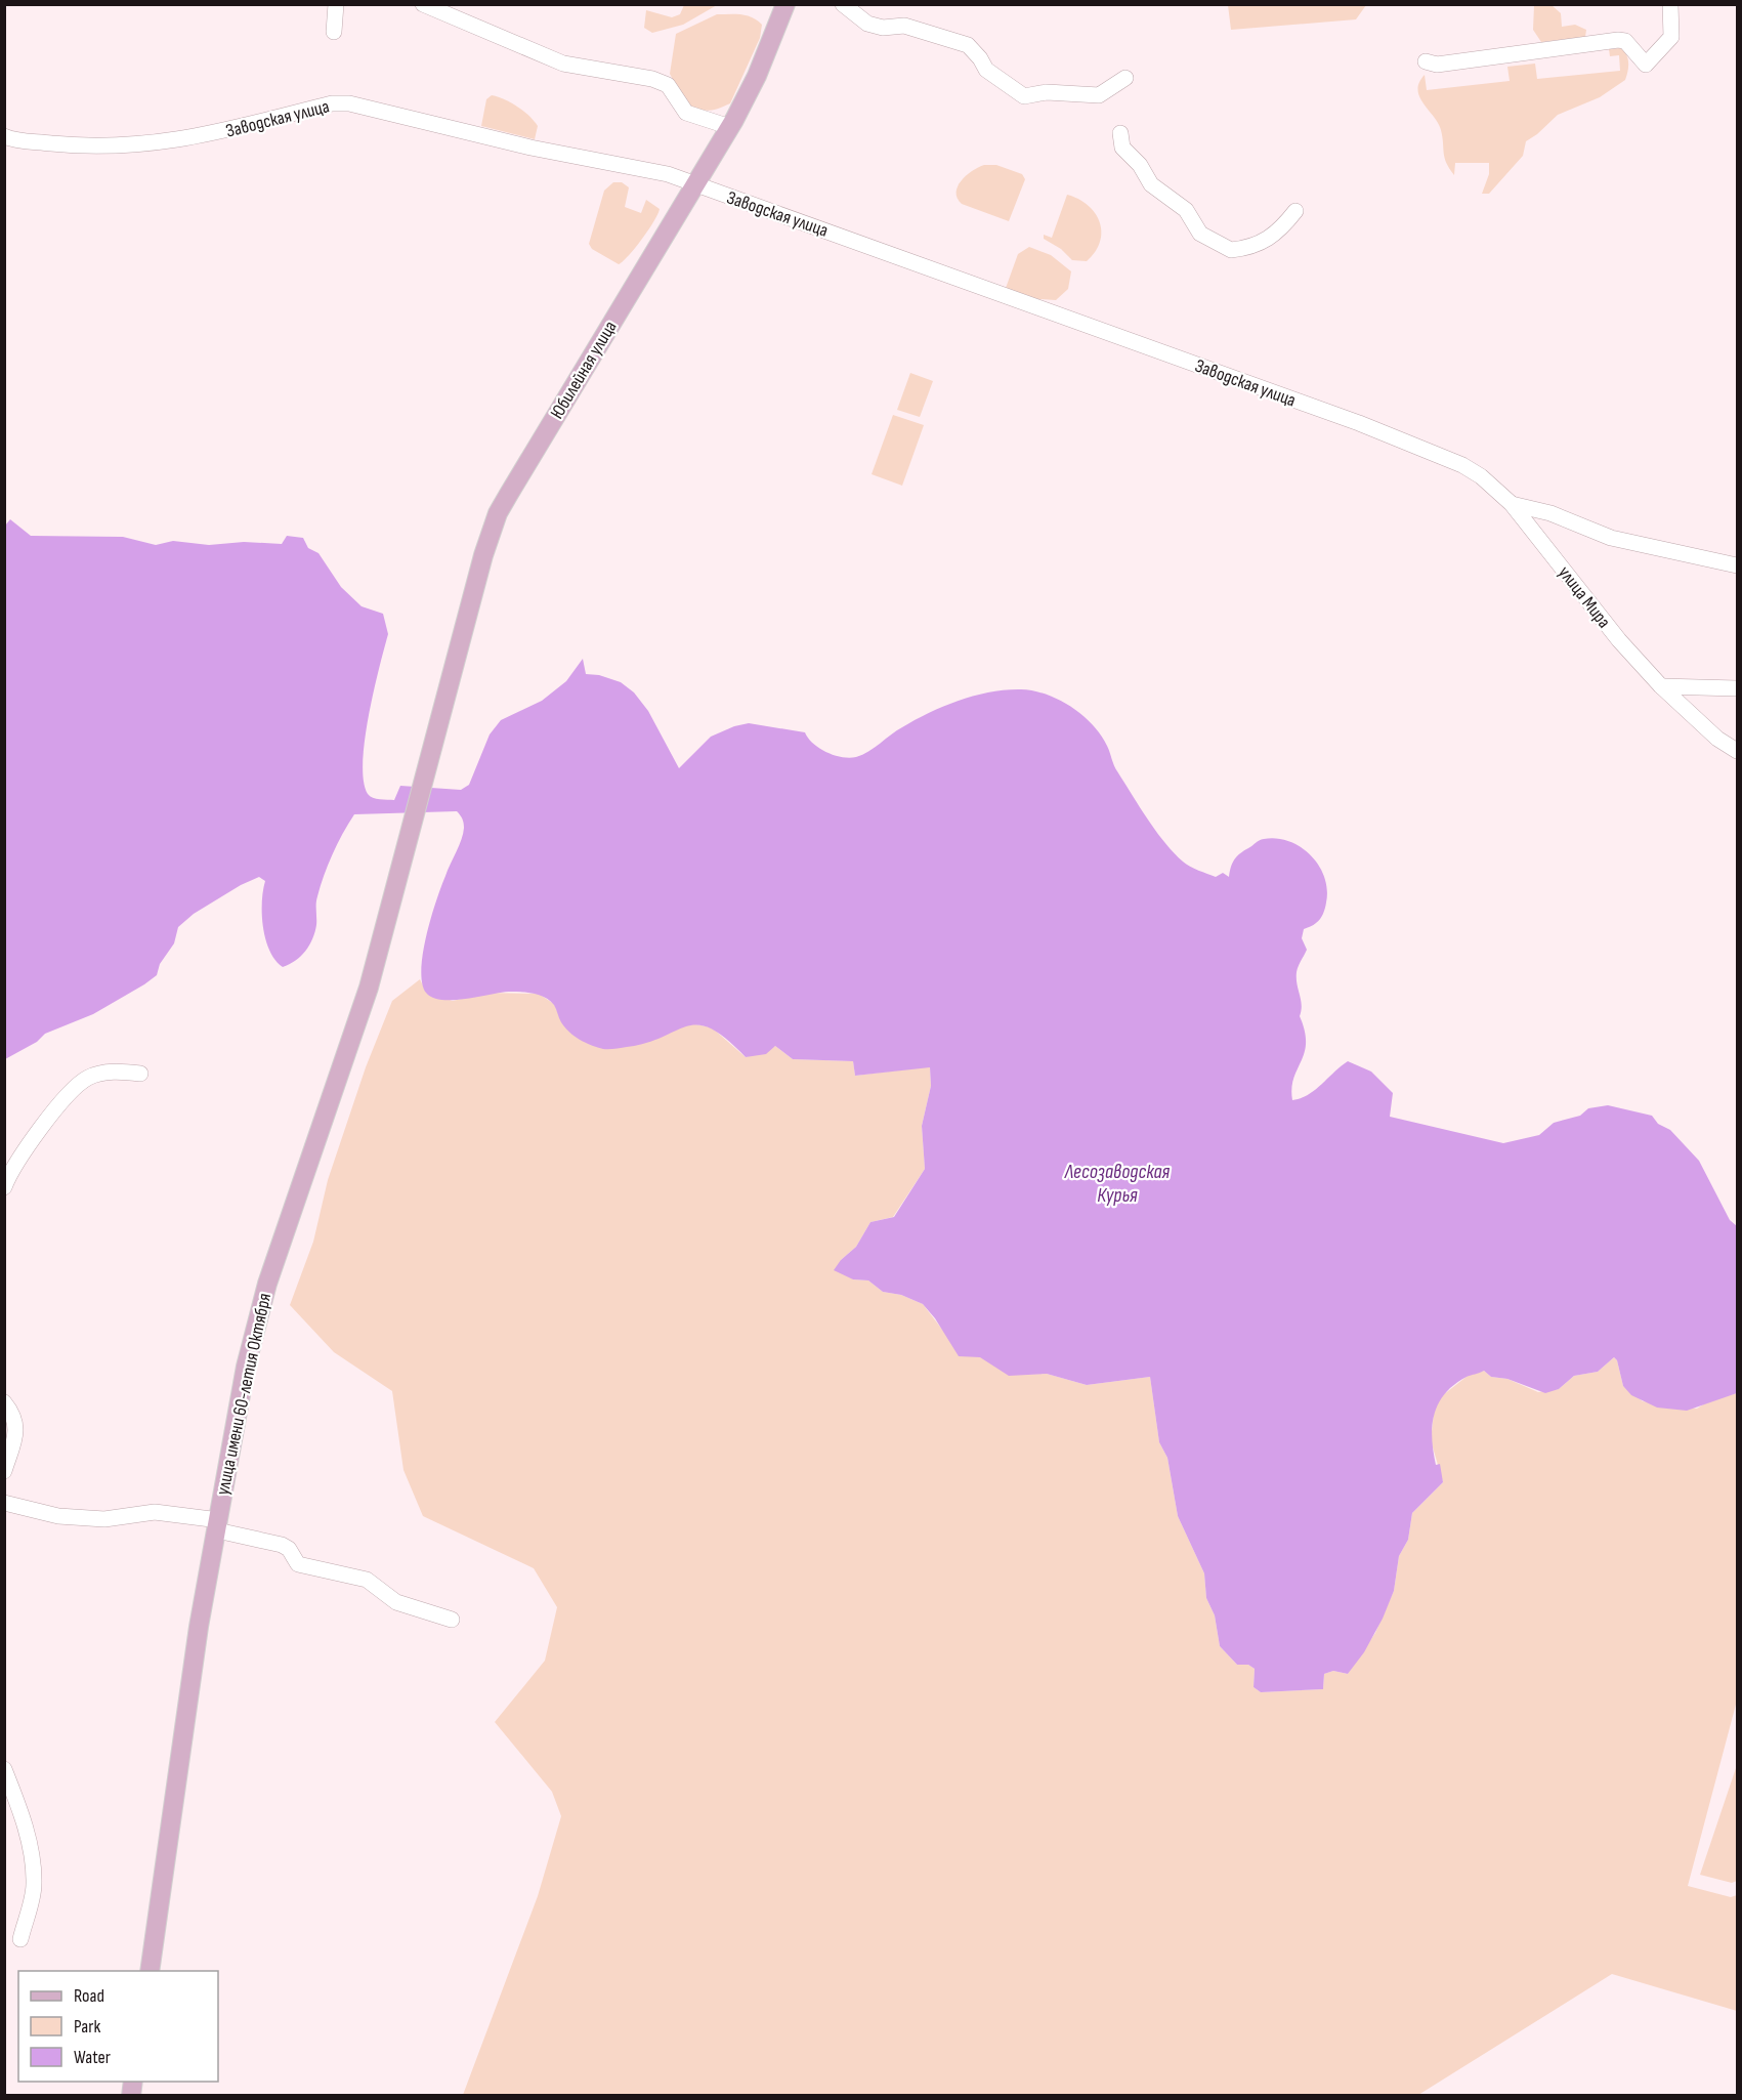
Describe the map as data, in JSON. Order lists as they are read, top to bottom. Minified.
{"streets":{"main road":["Юбилейная улица","улица имени 60-летия Октября"],"street":["Заводская улица","улица Мира"]},"crossings":[["Заводская улица","Юбилейная улица"],["Заводская улица","улица Мира"],["Юбилейная улица","улица имени 60-летия Октября"]],"water":["Лесозаводская Курья"],"legend":["Road","Park","Water"]}
